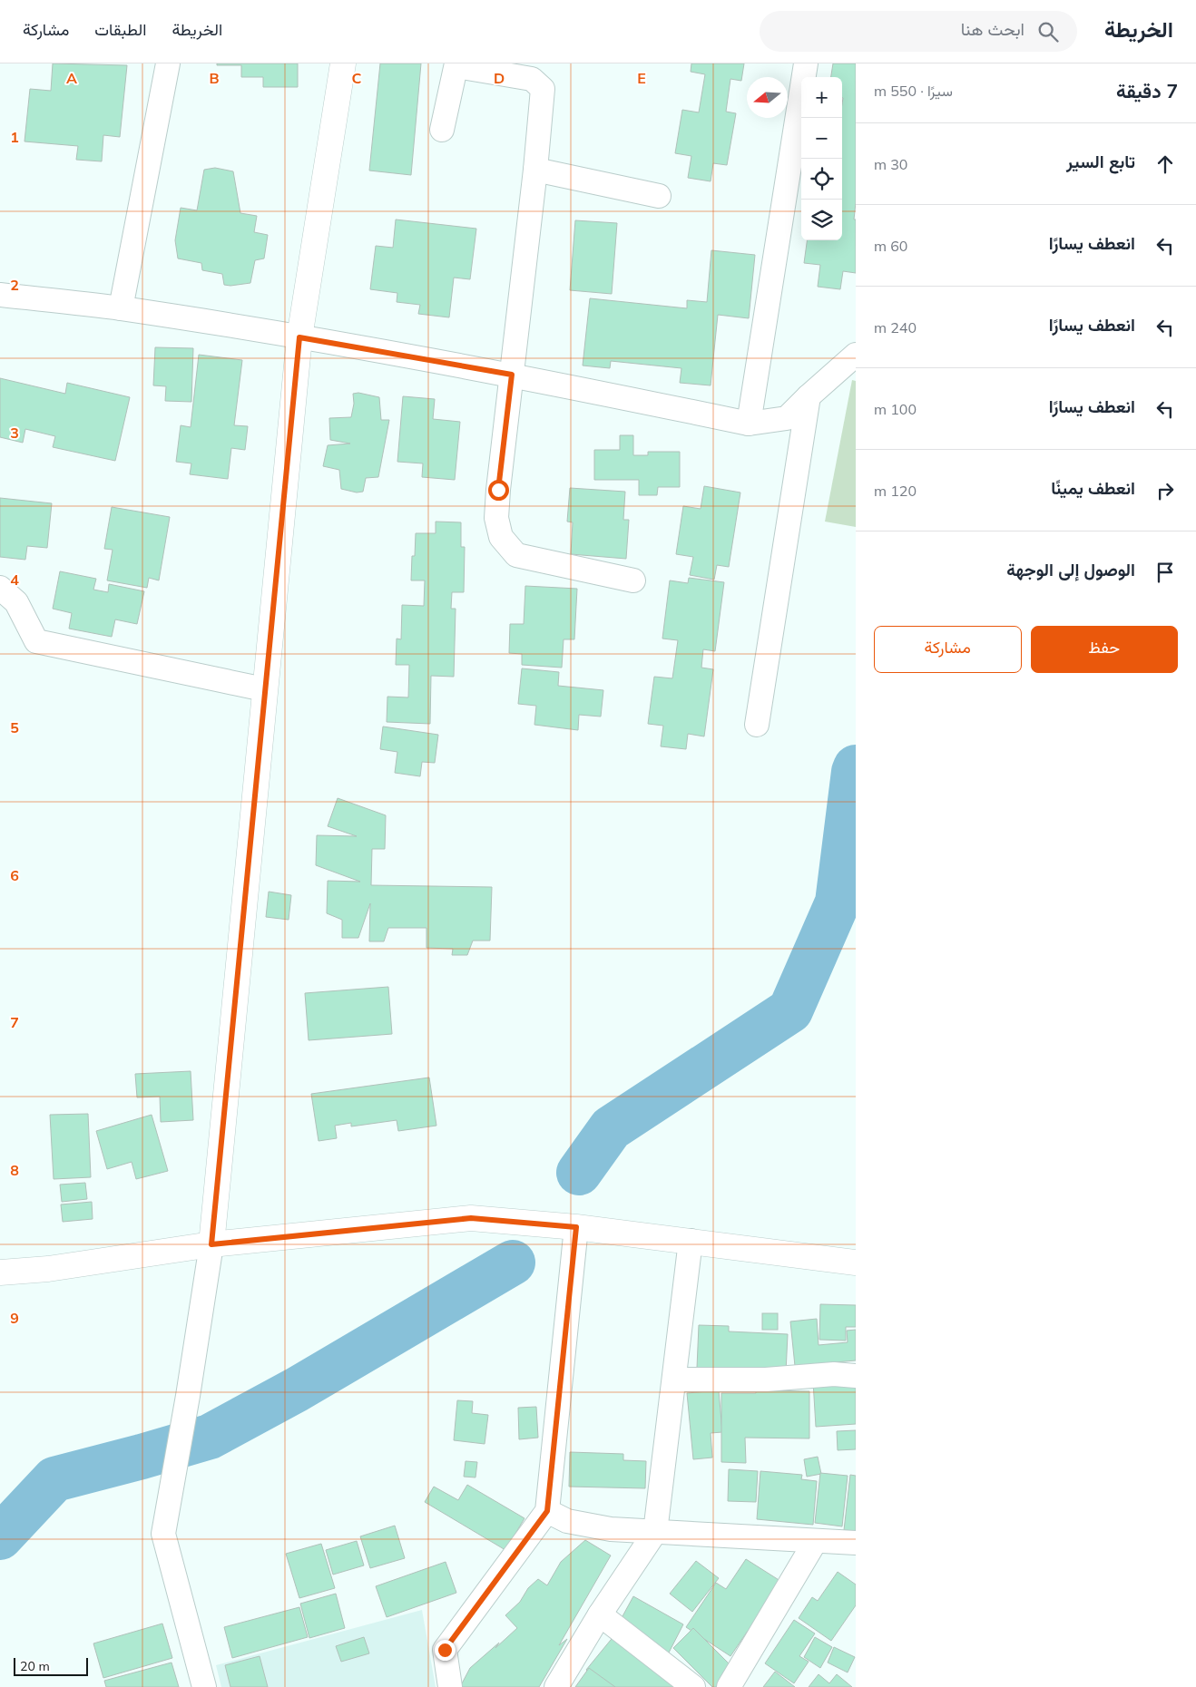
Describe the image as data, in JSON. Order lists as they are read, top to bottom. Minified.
{"scale_bar":"20 m","north":"left","page":{"header":"الخريطة","search":"ابحث هنا","nav":["الخريطة","الطبقات","مشاركة"],"heading":["7 دقيقة","سيرًا · 550 m"],"map_buttons":["+","−"],"list":[["تابع السير","30 m"],["انعطف يسارًا","60 m"],["انعطف يسارًا","240 m"],["انعطف يسارًا","100 m"],["انعطف يمينًا","120 m"],"الوصول إلى الوجهة"],"buttons":["حفظ","مشاركة"],"scale":"20 m"},"grid":{"columns":["A","B","C","D","E"],"rows":["1","2","3","4","5","6","7","8","9"]}}
